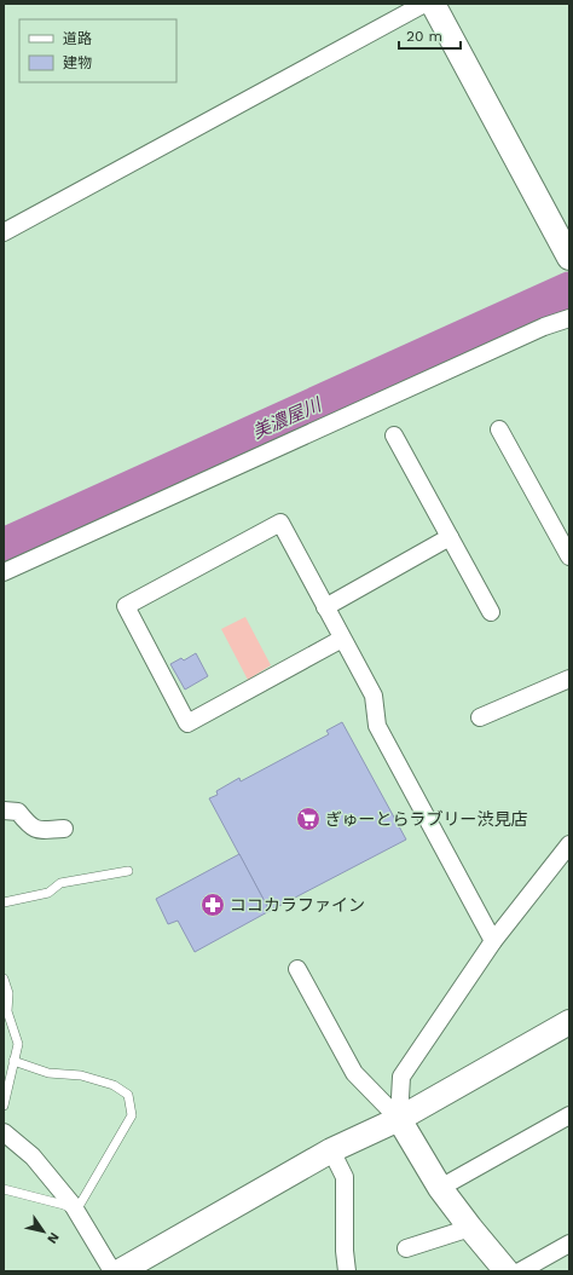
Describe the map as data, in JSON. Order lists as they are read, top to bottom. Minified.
{"water":["美濃屋川"],"places":{"supermarket":["ぎゅーとらラブリー渋見店"],"pharmacy":["ココカラファイン"]},"legend":["道路","建物"],"scale_bar":"20 m","north":"bottom right"}
